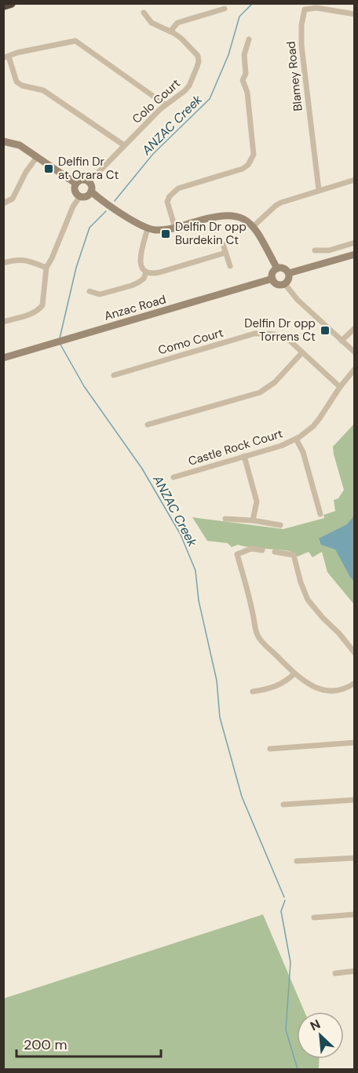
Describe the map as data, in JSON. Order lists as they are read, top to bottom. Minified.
{"streets":{"main road":["Anzac Road"],"street":["Blamey Road","Colo Court","Como Court","Castle Rock Court"]},"crossings":[["Como Court","Castle Rock Court"]],"water":["ANZAC Creek"],"places":{"transit":["Delfin Dr at Orara Ct","Delfin Dr opp Burdekin Ct","Delfin Dr opp Torrens Ct"]},"scale_bar":"200 m","north":"top left"}
